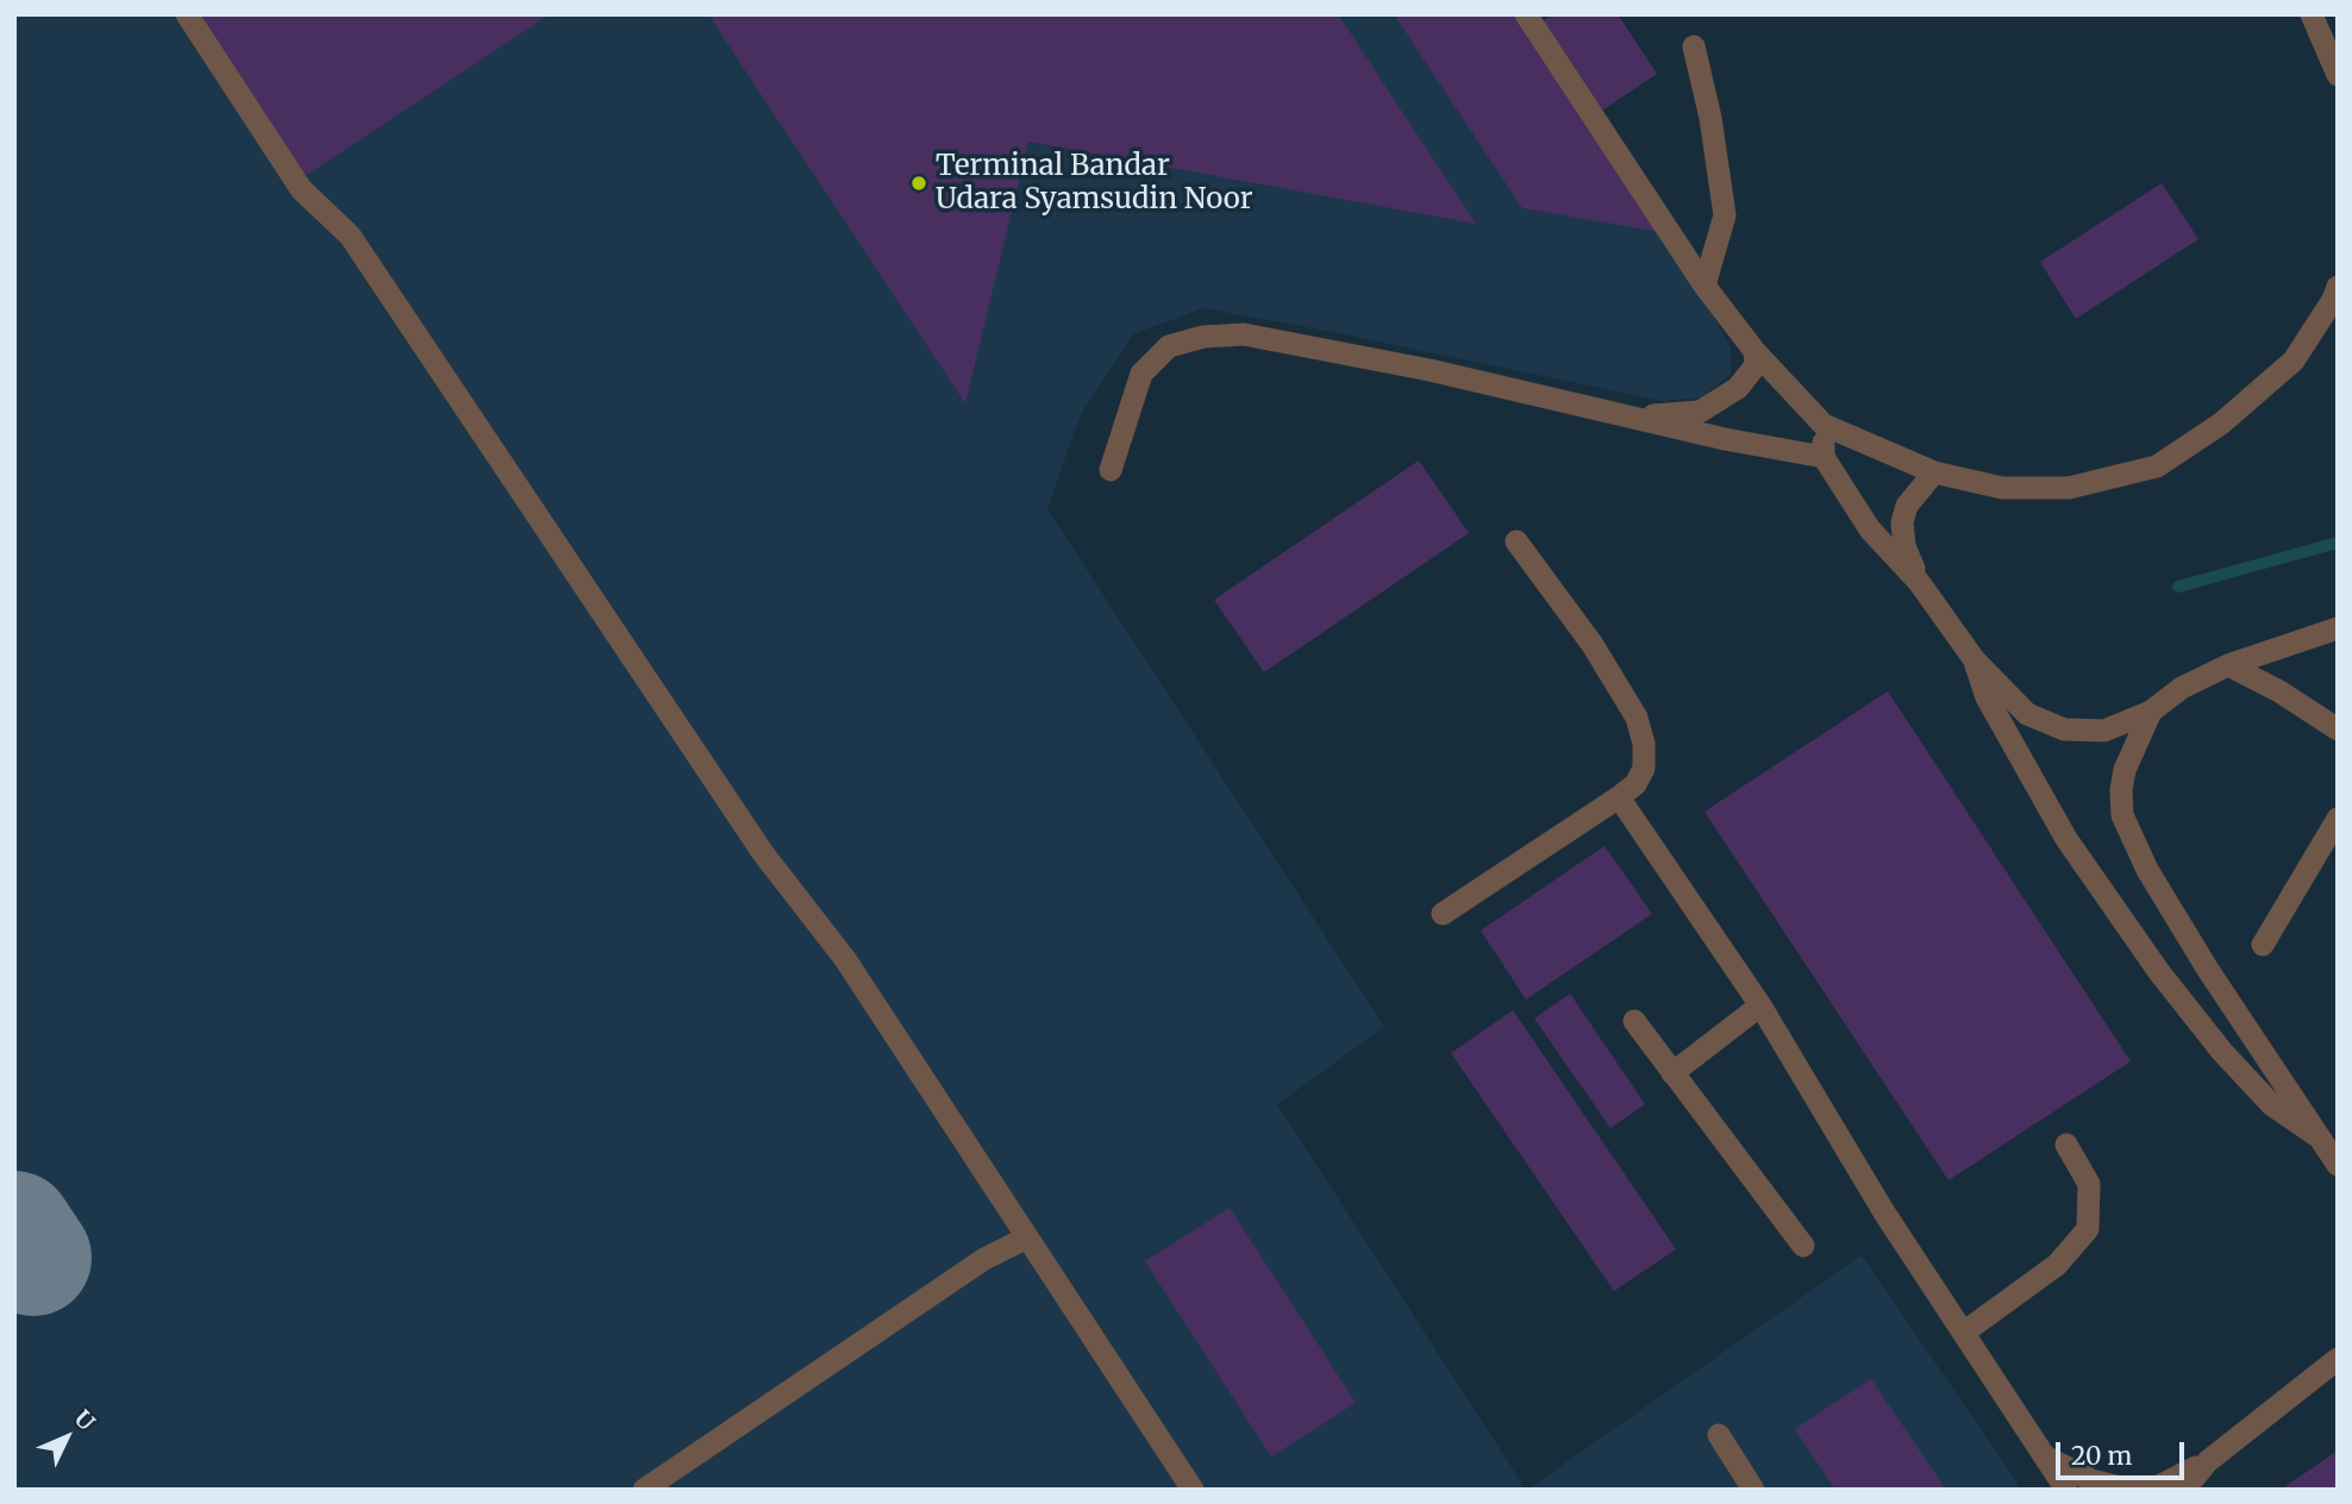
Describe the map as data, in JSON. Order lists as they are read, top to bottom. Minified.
{"places":["Terminal Bandar Udara Syamsudin Noor"],"scale_bar":"20 m","north":"top right"}
